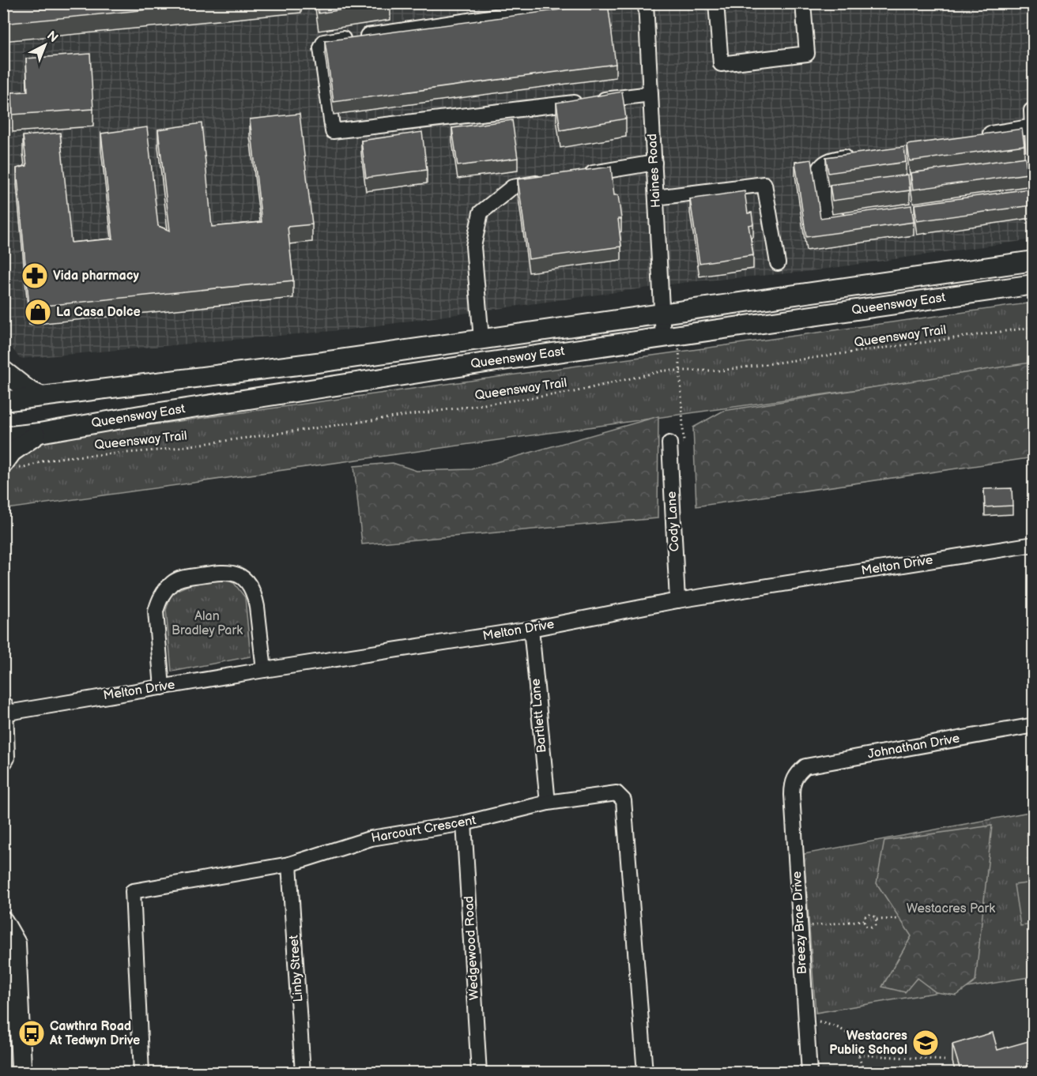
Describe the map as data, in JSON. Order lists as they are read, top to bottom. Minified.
{"streets":{"main road":["Queensway East"],"street":["Haines Road","Cody Lane","Melton Drive","Bartlett Lane","Johnathan Drive","Harcourt Crescent","Breezy Brae Drive","Wedgewood Road","Linby Street"],"path":["Queensway Trail"]},"crossings":[["Haines Road","Queensway East"],["Cody Lane","Melton Drive"],["Melton Drive","Bartlett Lane"],["Bartlett Lane","Harcourt Crescent"],["Johnathan Drive","Breezy Brae Drive"],["Harcourt Crescent","Wedgewood Road"],["Harcourt Crescent","Linby Street"]],"parks":["Alan Bradley Park","Westacres Park"],"places":{"pharmacy":["Vida pharmacy"],"shop":["La Casa Dolce"],"bus stop":["Cawthra Road At Tedwyn Drive"],"school or university":["Westacres Public School"]},"north":"top right"}
